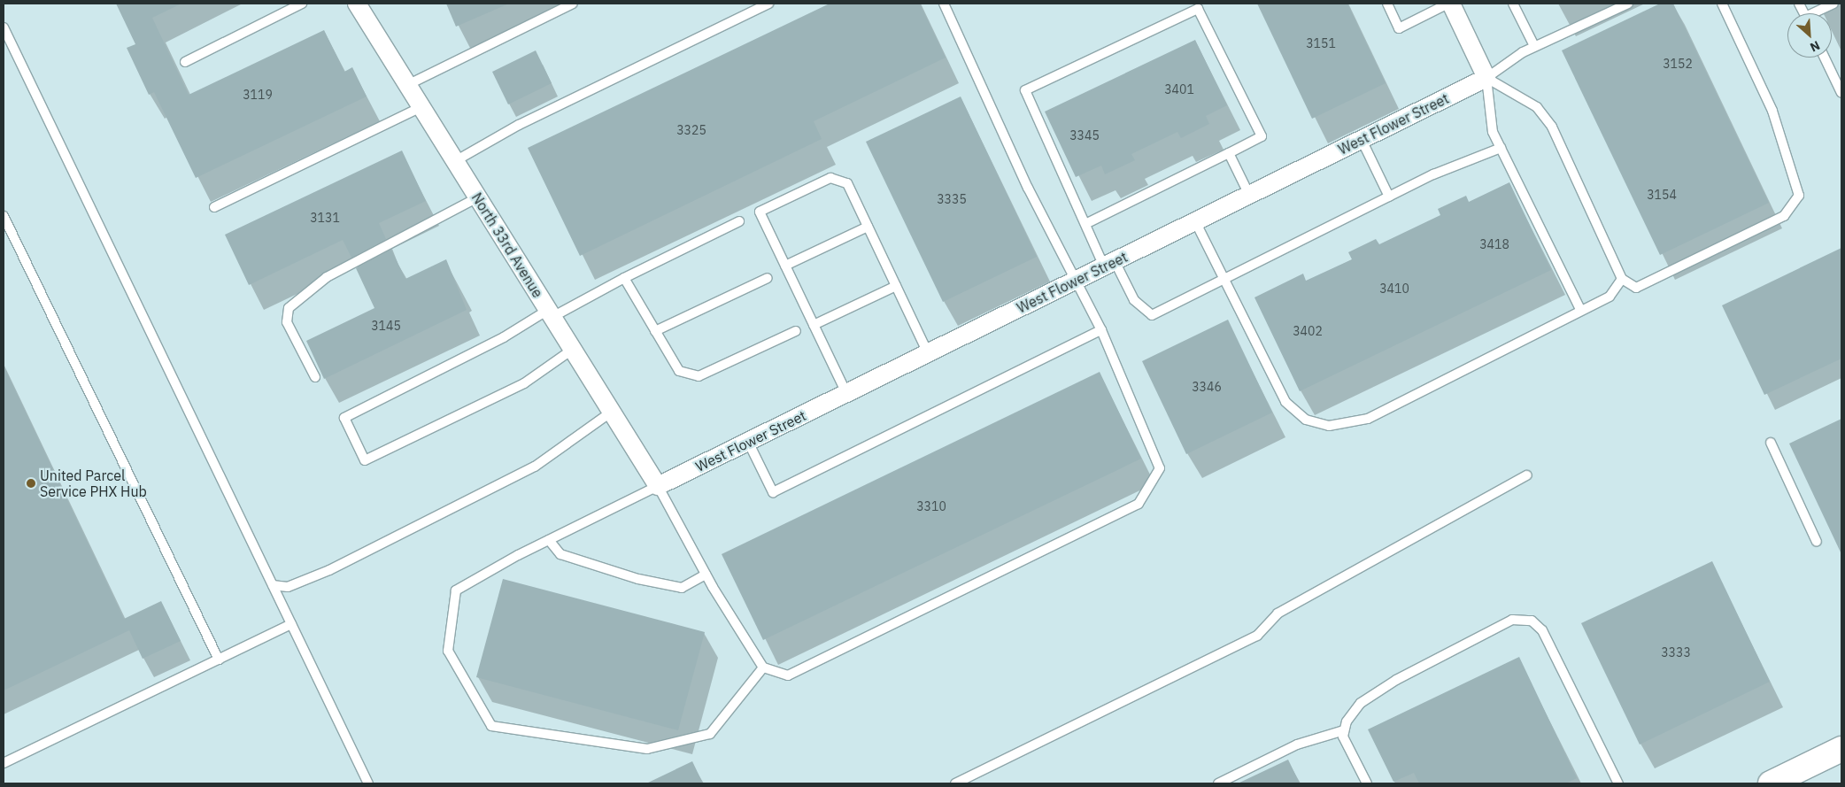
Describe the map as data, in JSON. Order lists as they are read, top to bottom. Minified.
{"streets":{"street":["West Flower Street","North 33rd Avenue"]},"crossings":[["West Flower Street","North 33rd Avenue"]],"places":["United Parcel Service PHX Hub"],"house_numbers":["3151","3152","3401","3119","3325","3345","3154","3335","3131","3418","3410","3145","3402","3346","3310","3333"],"north":"bottom right"}
